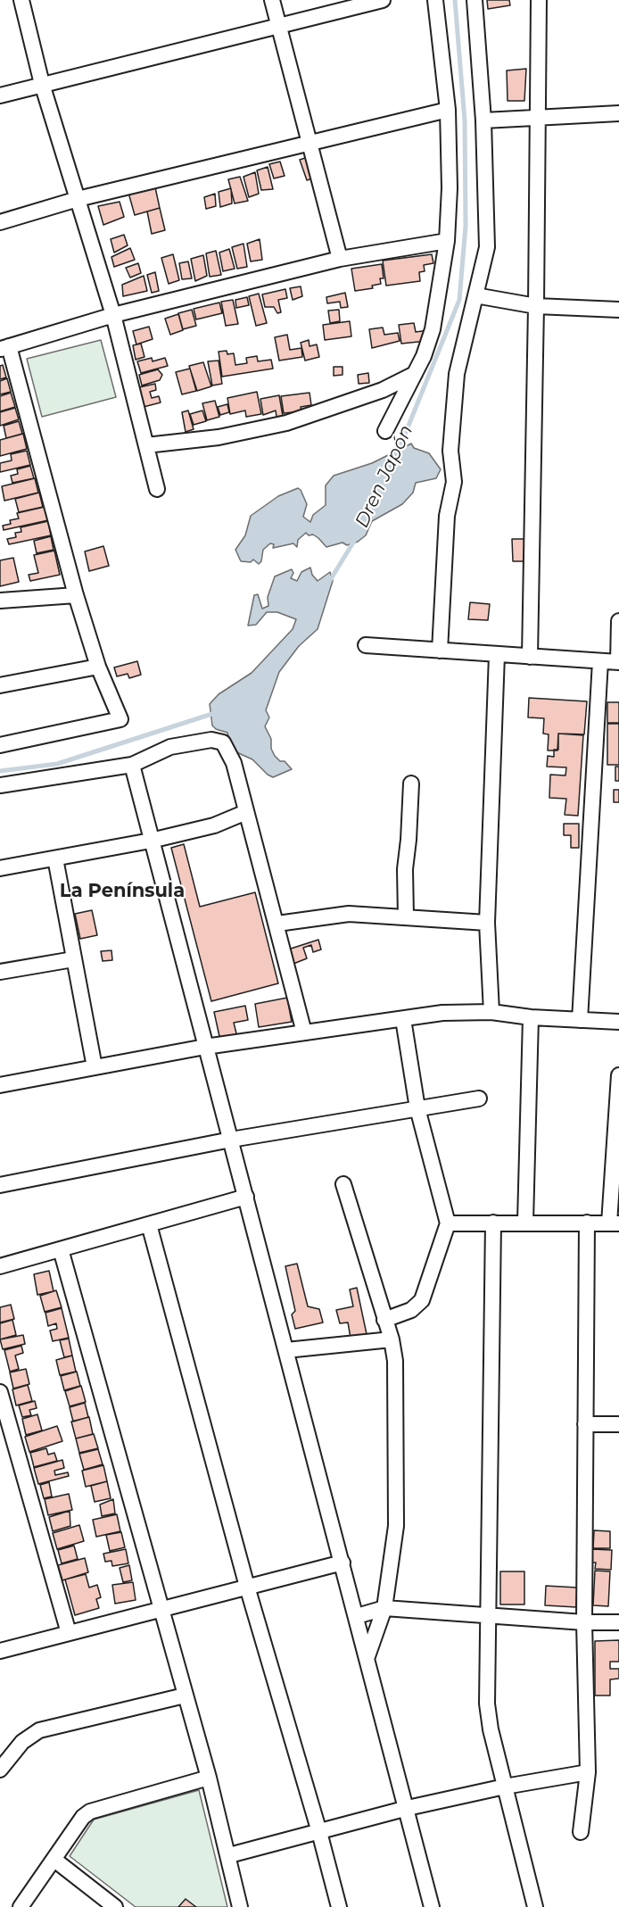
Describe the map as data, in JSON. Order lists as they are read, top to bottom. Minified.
{"districts":["La Península"],"water":["Dren Japón"]}
